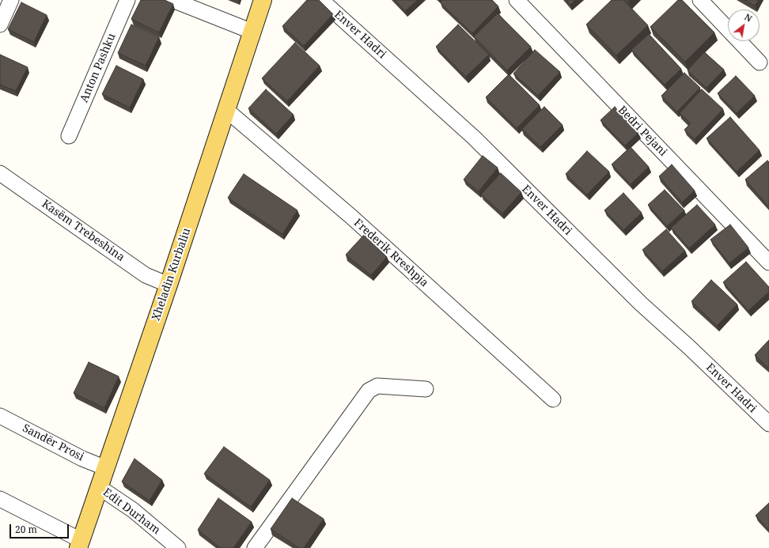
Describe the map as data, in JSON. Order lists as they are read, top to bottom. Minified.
{"streets":{"main road":["Xheladin Kurbaliu"],"street":["Enver Hadri","Anton Pashku","Bedri Pejani","Kasëm Trebeshina","Frederik Rreshpja","Sandër Prosi","Edit Durham"]},"crossings":[["Kasëm Trebeshina","Xheladin Kurbaliu"],["Frederik Rreshpja","Xheladin Kurbaliu"],["Xheladin Kurbaliu","Sandër Prosi"],["Xheladin Kurbaliu","Edit Durham"]],"scale_bar":"20 m","north":"top right"}
